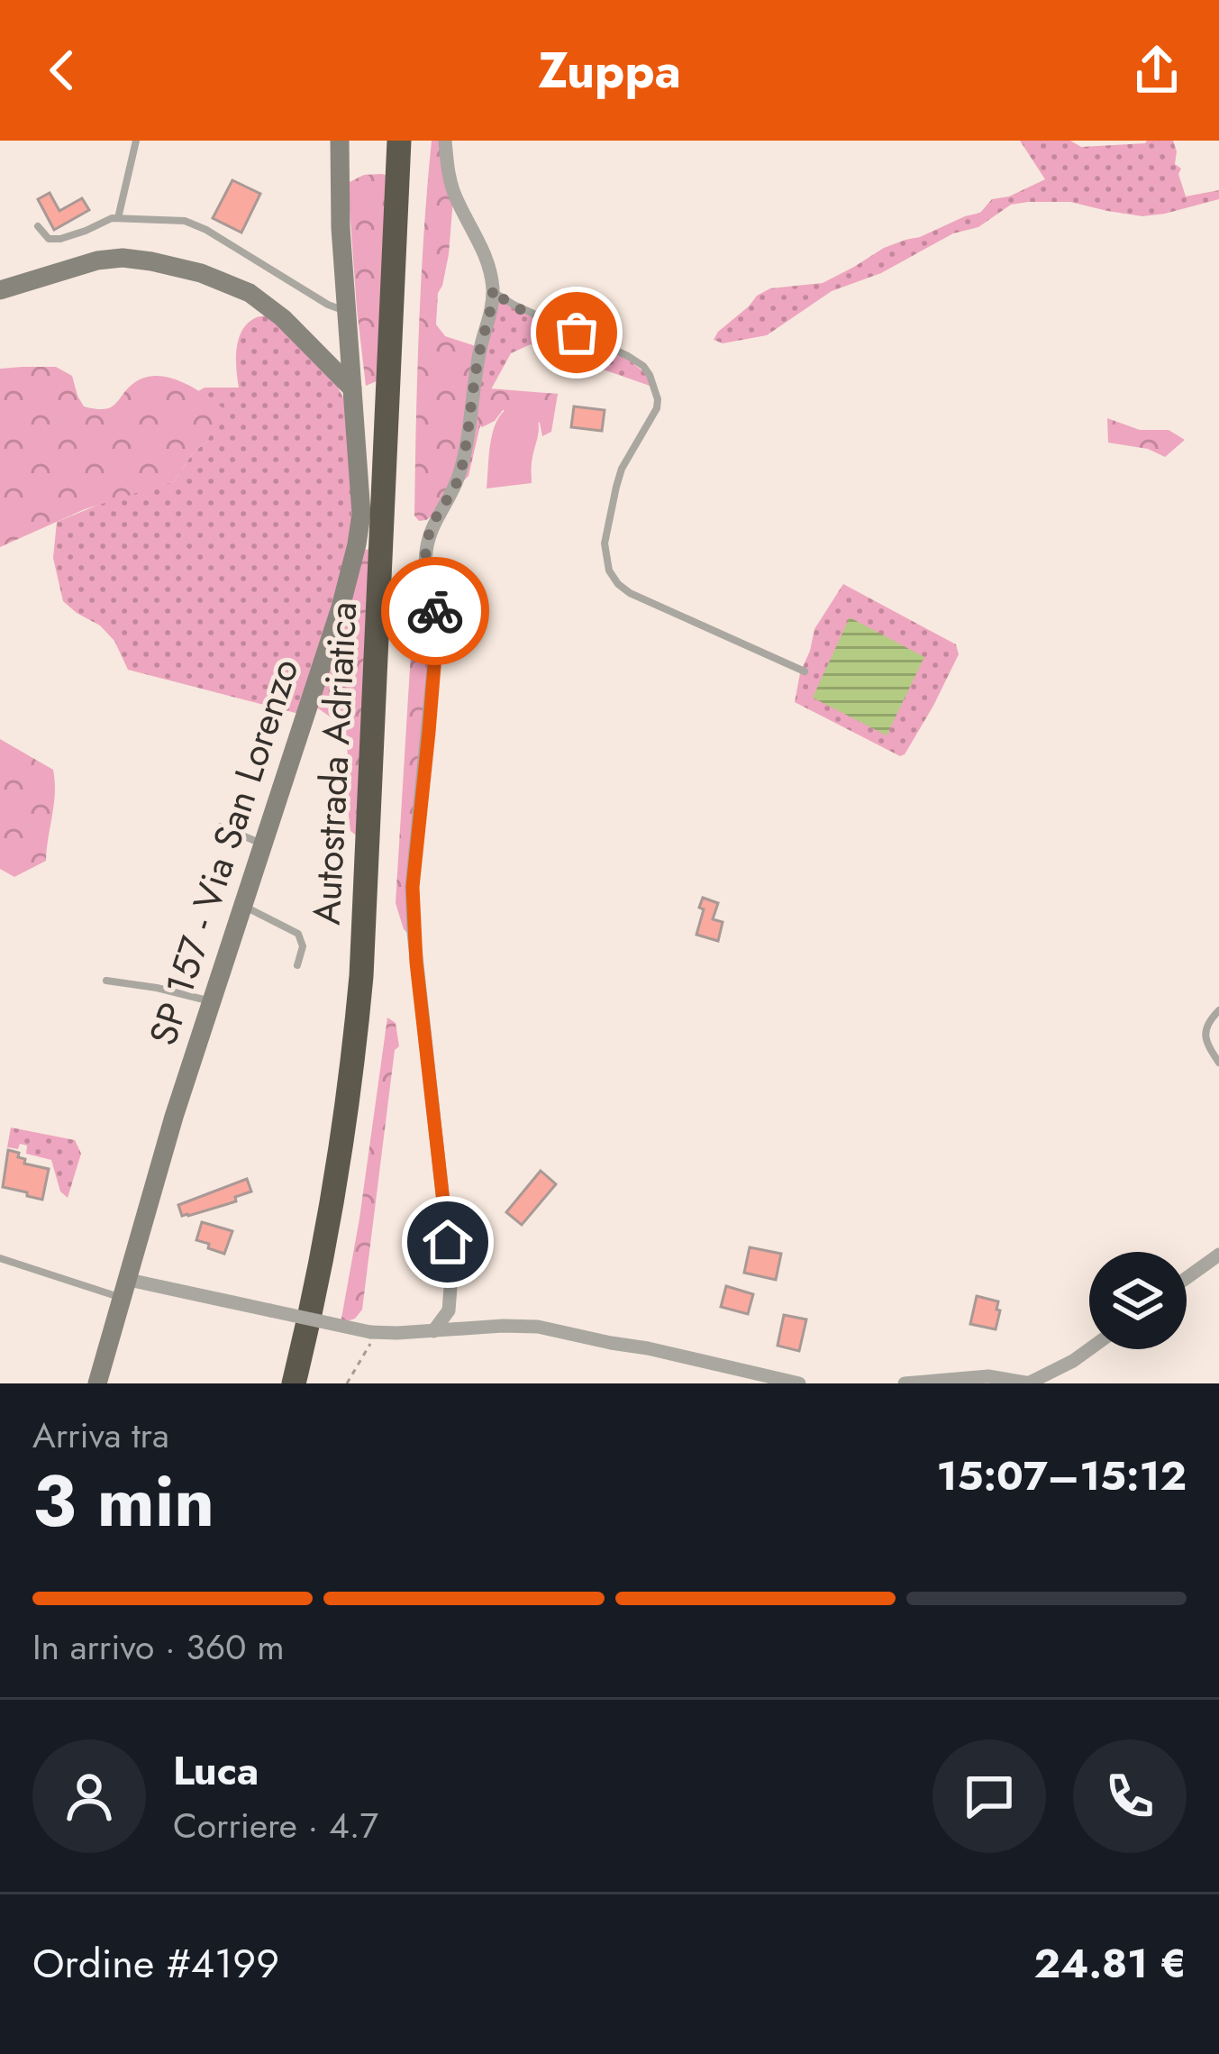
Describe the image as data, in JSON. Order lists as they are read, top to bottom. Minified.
{"streets":{"highway":["Autostrada Adriatica"],"main road":["SP 157 - Via San Lorenzo"]},"page":{"header":"Zuppa","heading":["3 min","Arriva tra","15:07–15:12"],"panel":["Luca","Corriere · 4.7","Ordine #4199","24.81 €"],"bar":"In arrivo · 360 m"}}
